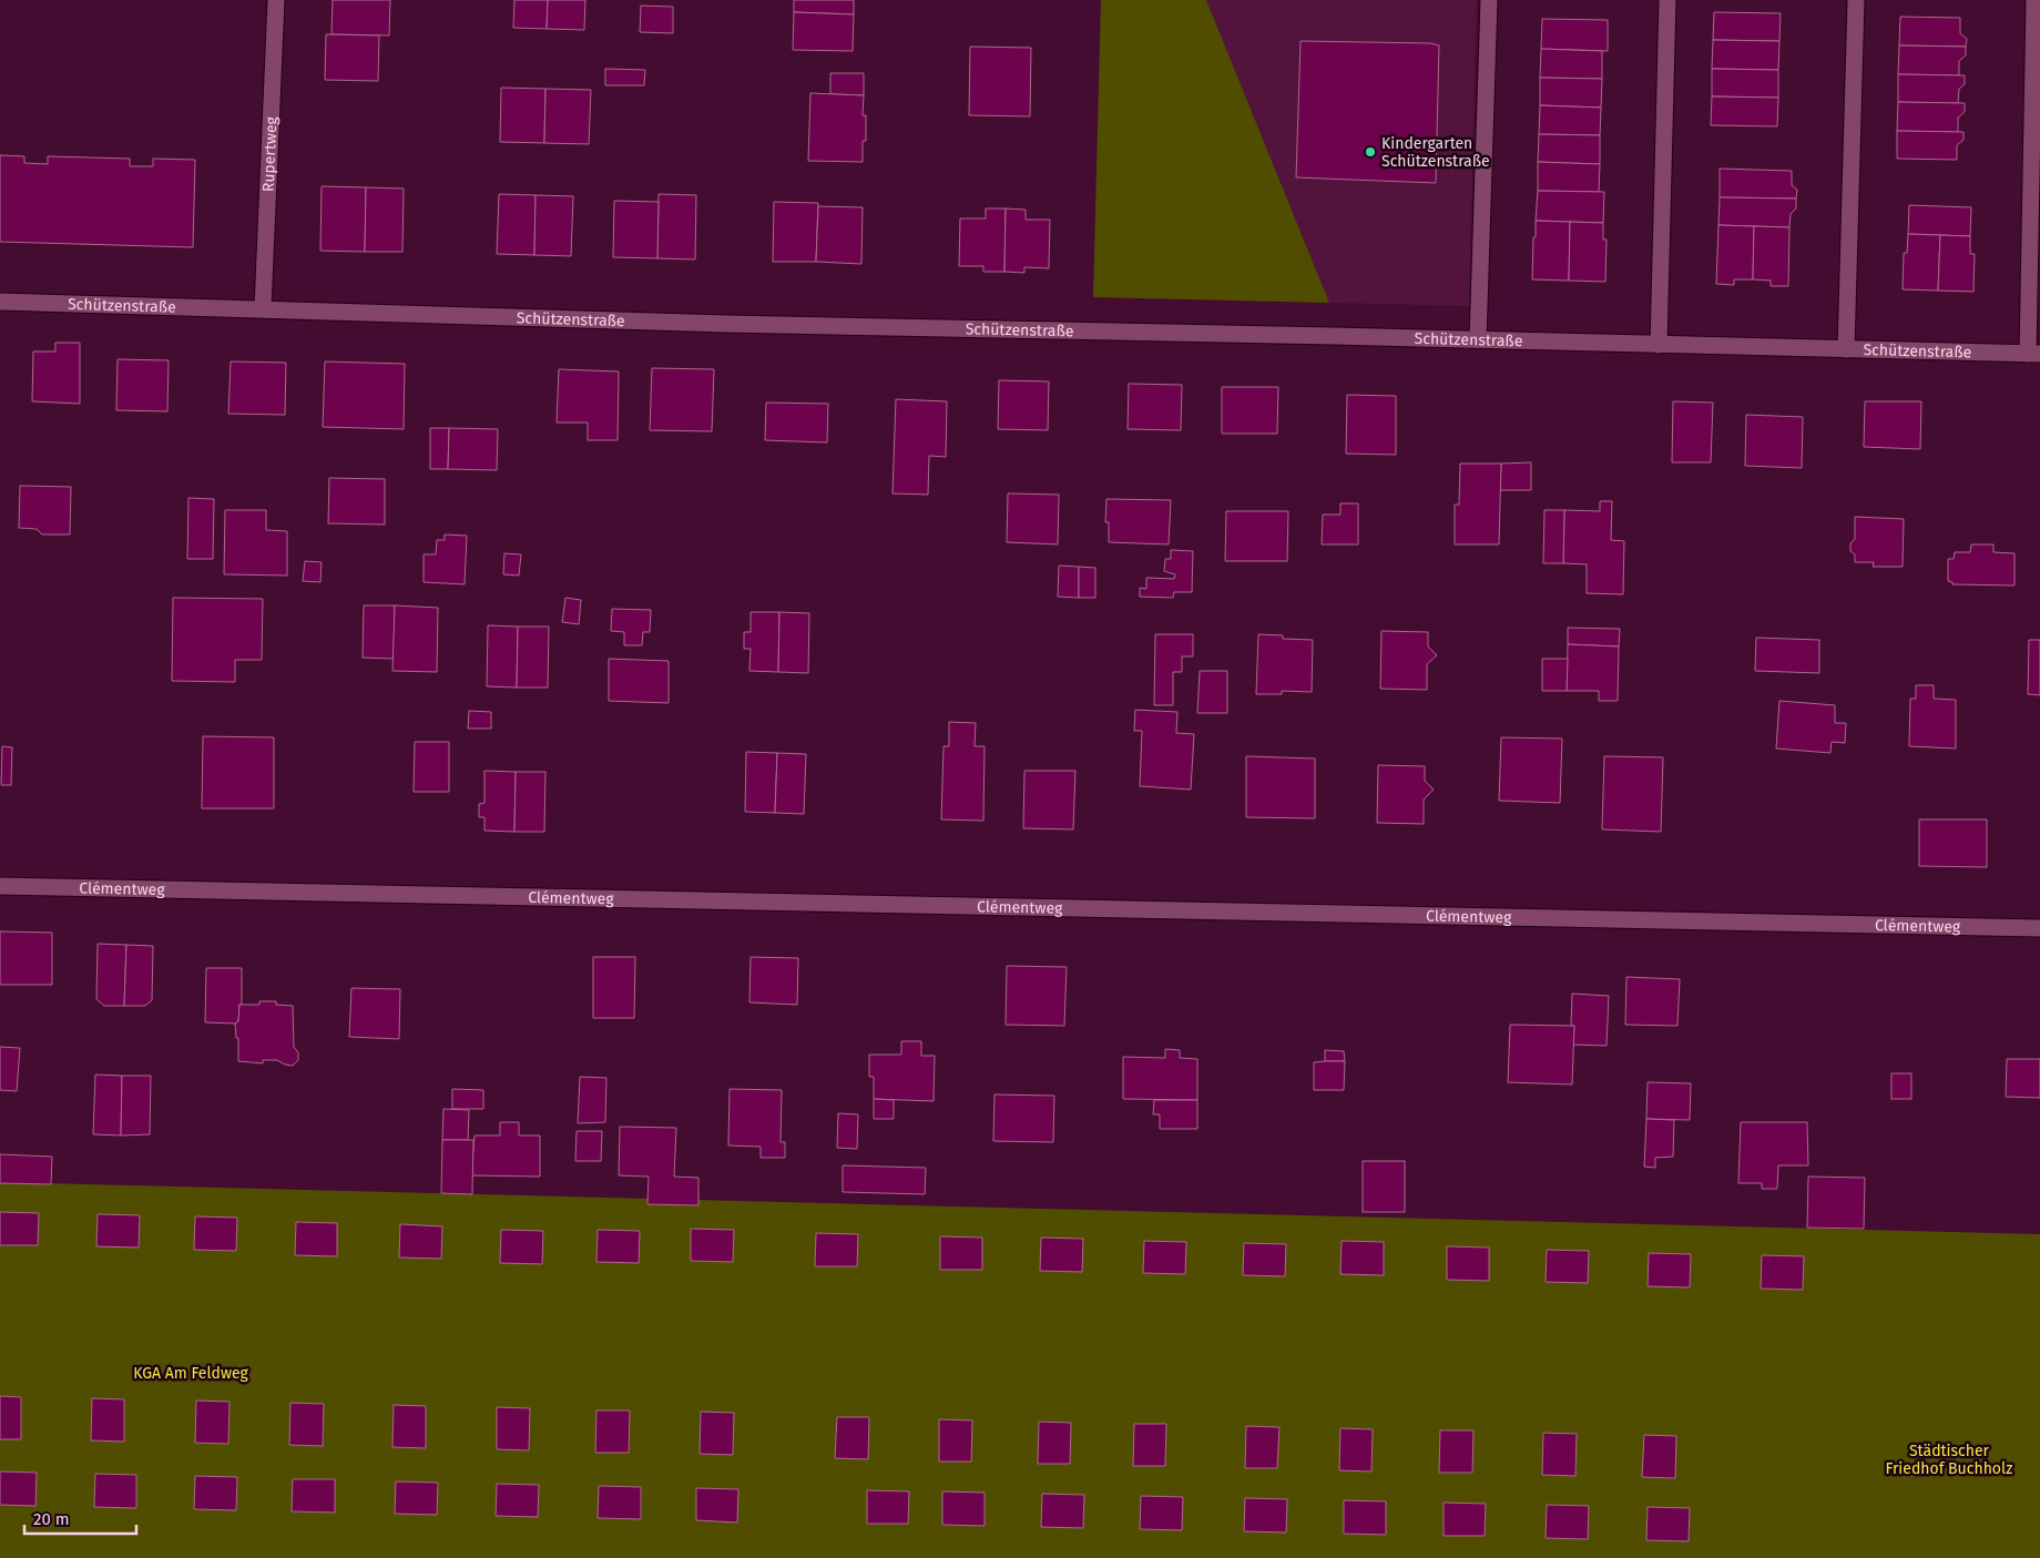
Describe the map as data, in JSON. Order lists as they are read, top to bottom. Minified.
{"streets":{"street":["Rupertweg","Schützenstraße","Clémentweg"]},"crossings":[["Rupertweg","Schützenstraße"]],"parks":["KGA Am Feldweg","Städtischer Friedhof Buchholz"],"places":["Kindergarten Schützenstraße"],"scale_bar":"20 m"}
